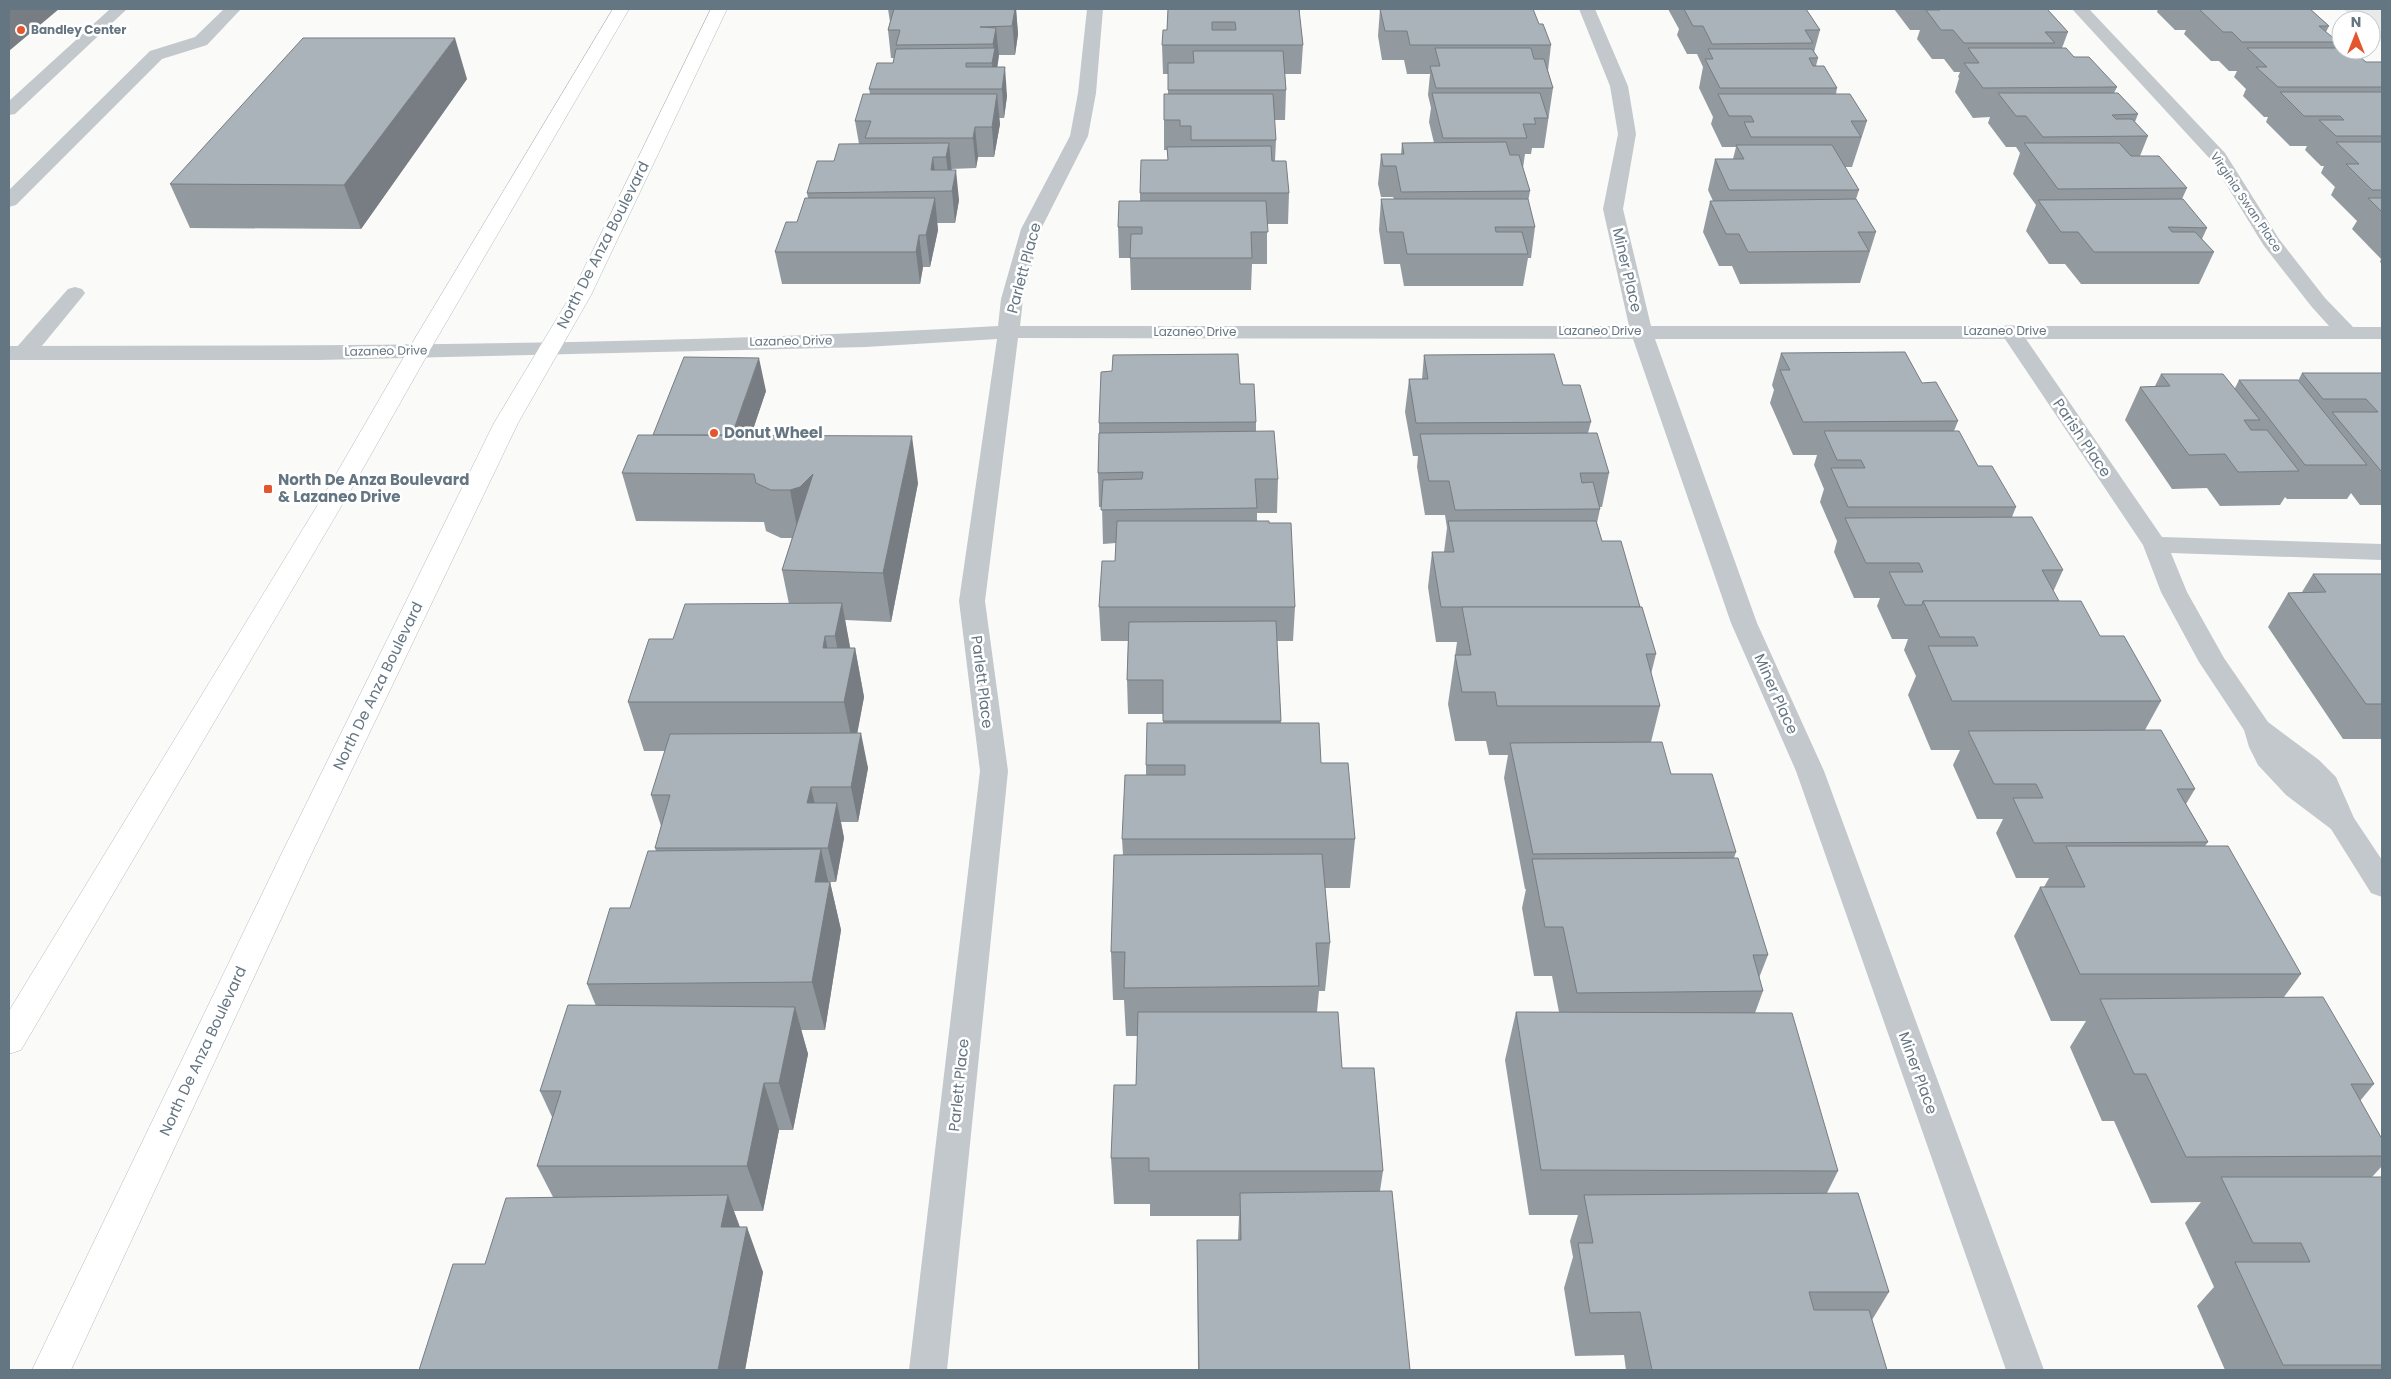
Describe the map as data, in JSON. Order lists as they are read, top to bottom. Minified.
{"streets":{"main road":["North De Anza Boulevard"],"street":["Virginia Swan Place","Parlett Place","Miner Place","Lazaneo Drive","Parish Place"]},"crossings":[["Virginia Swan Place","Lazaneo Drive"],["North De Anza Boulevard","Lazaneo Drive"],["Parlett Place","Lazaneo Drive"],["Miner Place","Lazaneo Drive"],["Lazaneo Drive","Parish Place"]],"places":{"other":["Bandley Center","Donut Wheel"],"transit":["North De Anza Boulevard & Lazaneo Drive"]},"north":"top"}
